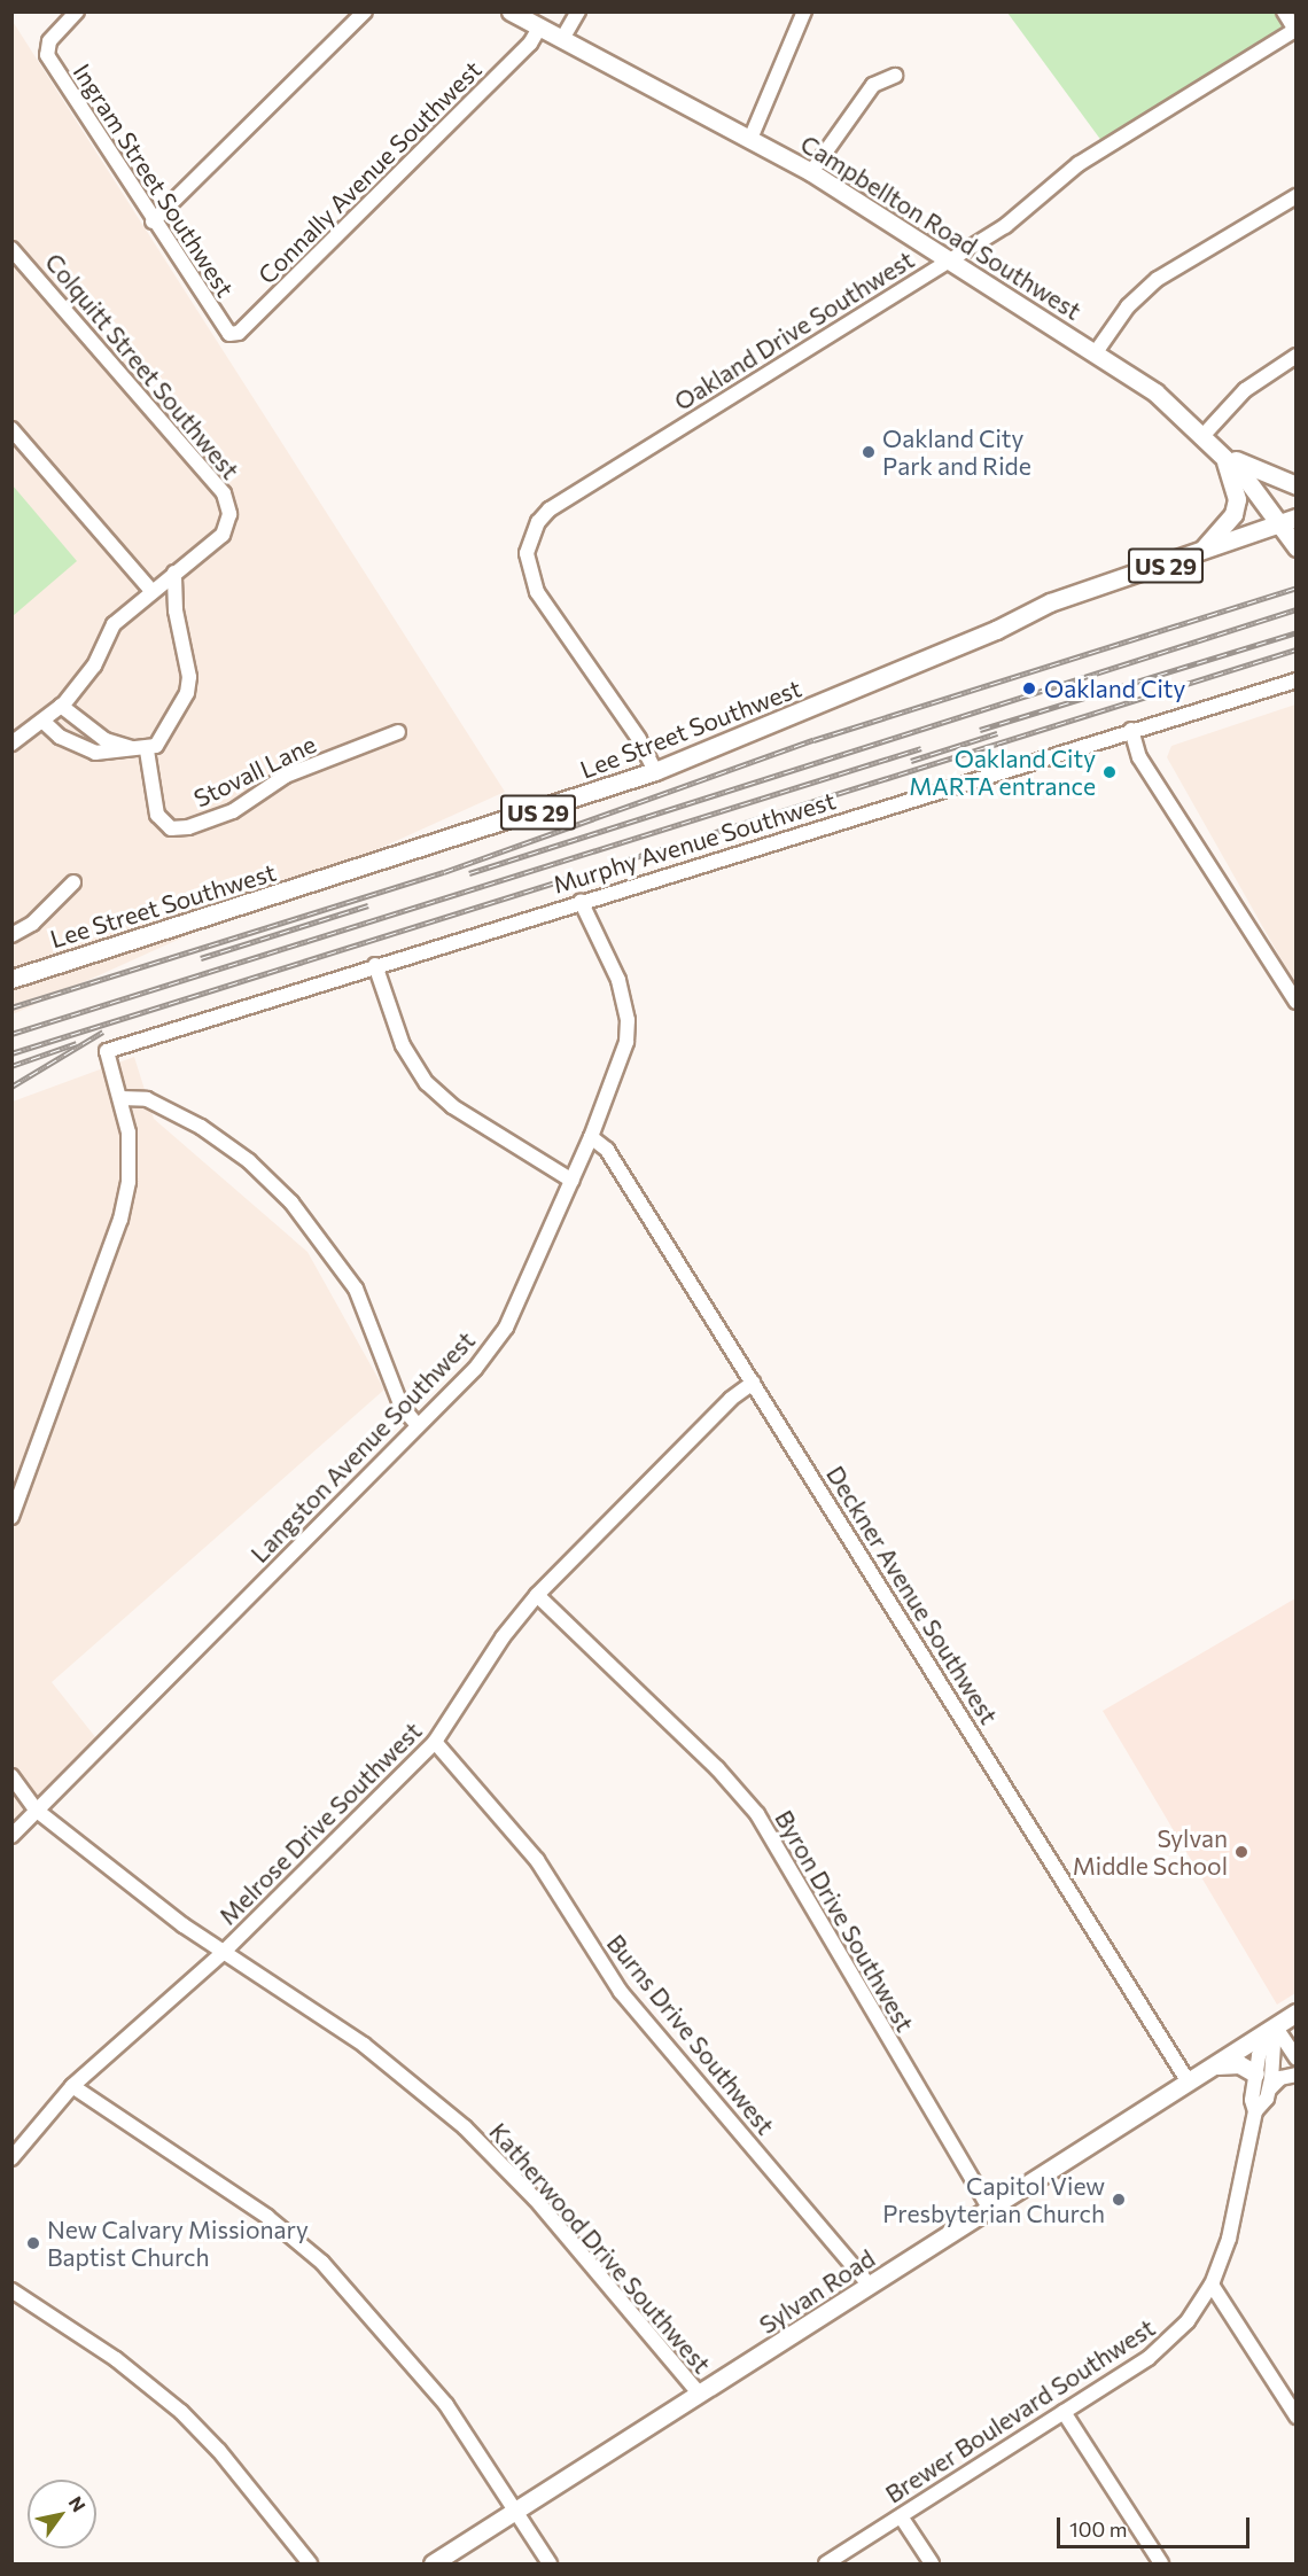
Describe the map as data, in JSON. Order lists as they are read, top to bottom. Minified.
{"streets":{"main road":["Campbellton Road Southwest","US 29","Lee Street Southwest","Sylvan Road"],"street":["Connally Avenue Southwest","Ingram Street Southwest","Oakland Drive Southwest","Colquitt Street Southwest","Stovall Lane","Murphy Avenue Southwest","Langston Avenue Southwest","Deckner Avenue Southwest","Melrose Drive Southwest","Byron Drive Southwest","Burns Drive Southwest","Katherwood Drive Southwest","Brewer Boulevard Southwest"]},"crossings":[["Connally Avenue Southwest","Ingram Street Southwest"],["Connally Avenue Southwest","Campbellton Road Southwest"],["Campbellton Road Southwest","Oakland Drive Southwest"],["Campbellton Road Southwest","Lee Street Southwest"],["Oakland Drive Southwest","Lee Street Southwest"],["Murphy Avenue Southwest","Langston Avenue Southwest"],["Langston Avenue Southwest","Deckner Avenue Southwest"],["Langston Avenue Southwest","Katherwood Drive Southwest"],["Deckner Avenue Southwest","Melrose Drive Southwest"],["Deckner Avenue Southwest","Sylvan Road"],["Melrose Drive Southwest","Byron Drive Southwest"],["Melrose Drive Southwest","Burns Drive Southwest"],["Melrose Drive Southwest","Katherwood Drive Southwest"],["Byron Drive Southwest","Sylvan Road"],["Burns Drive Southwest","Sylvan Road"],["Katherwood Drive Southwest","Sylvan Road"],["Sylvan Road","Brewer Boulevard Southwest"]],"places":["Oakland City Park and Ride","Oakland City","Oakland City MARTA entrance","Sylvan Middle School","Capitol View Presbyterian Church","New Calvary Missionary Baptist Church"],"scale_bar":"100 m","north":"top right"}
